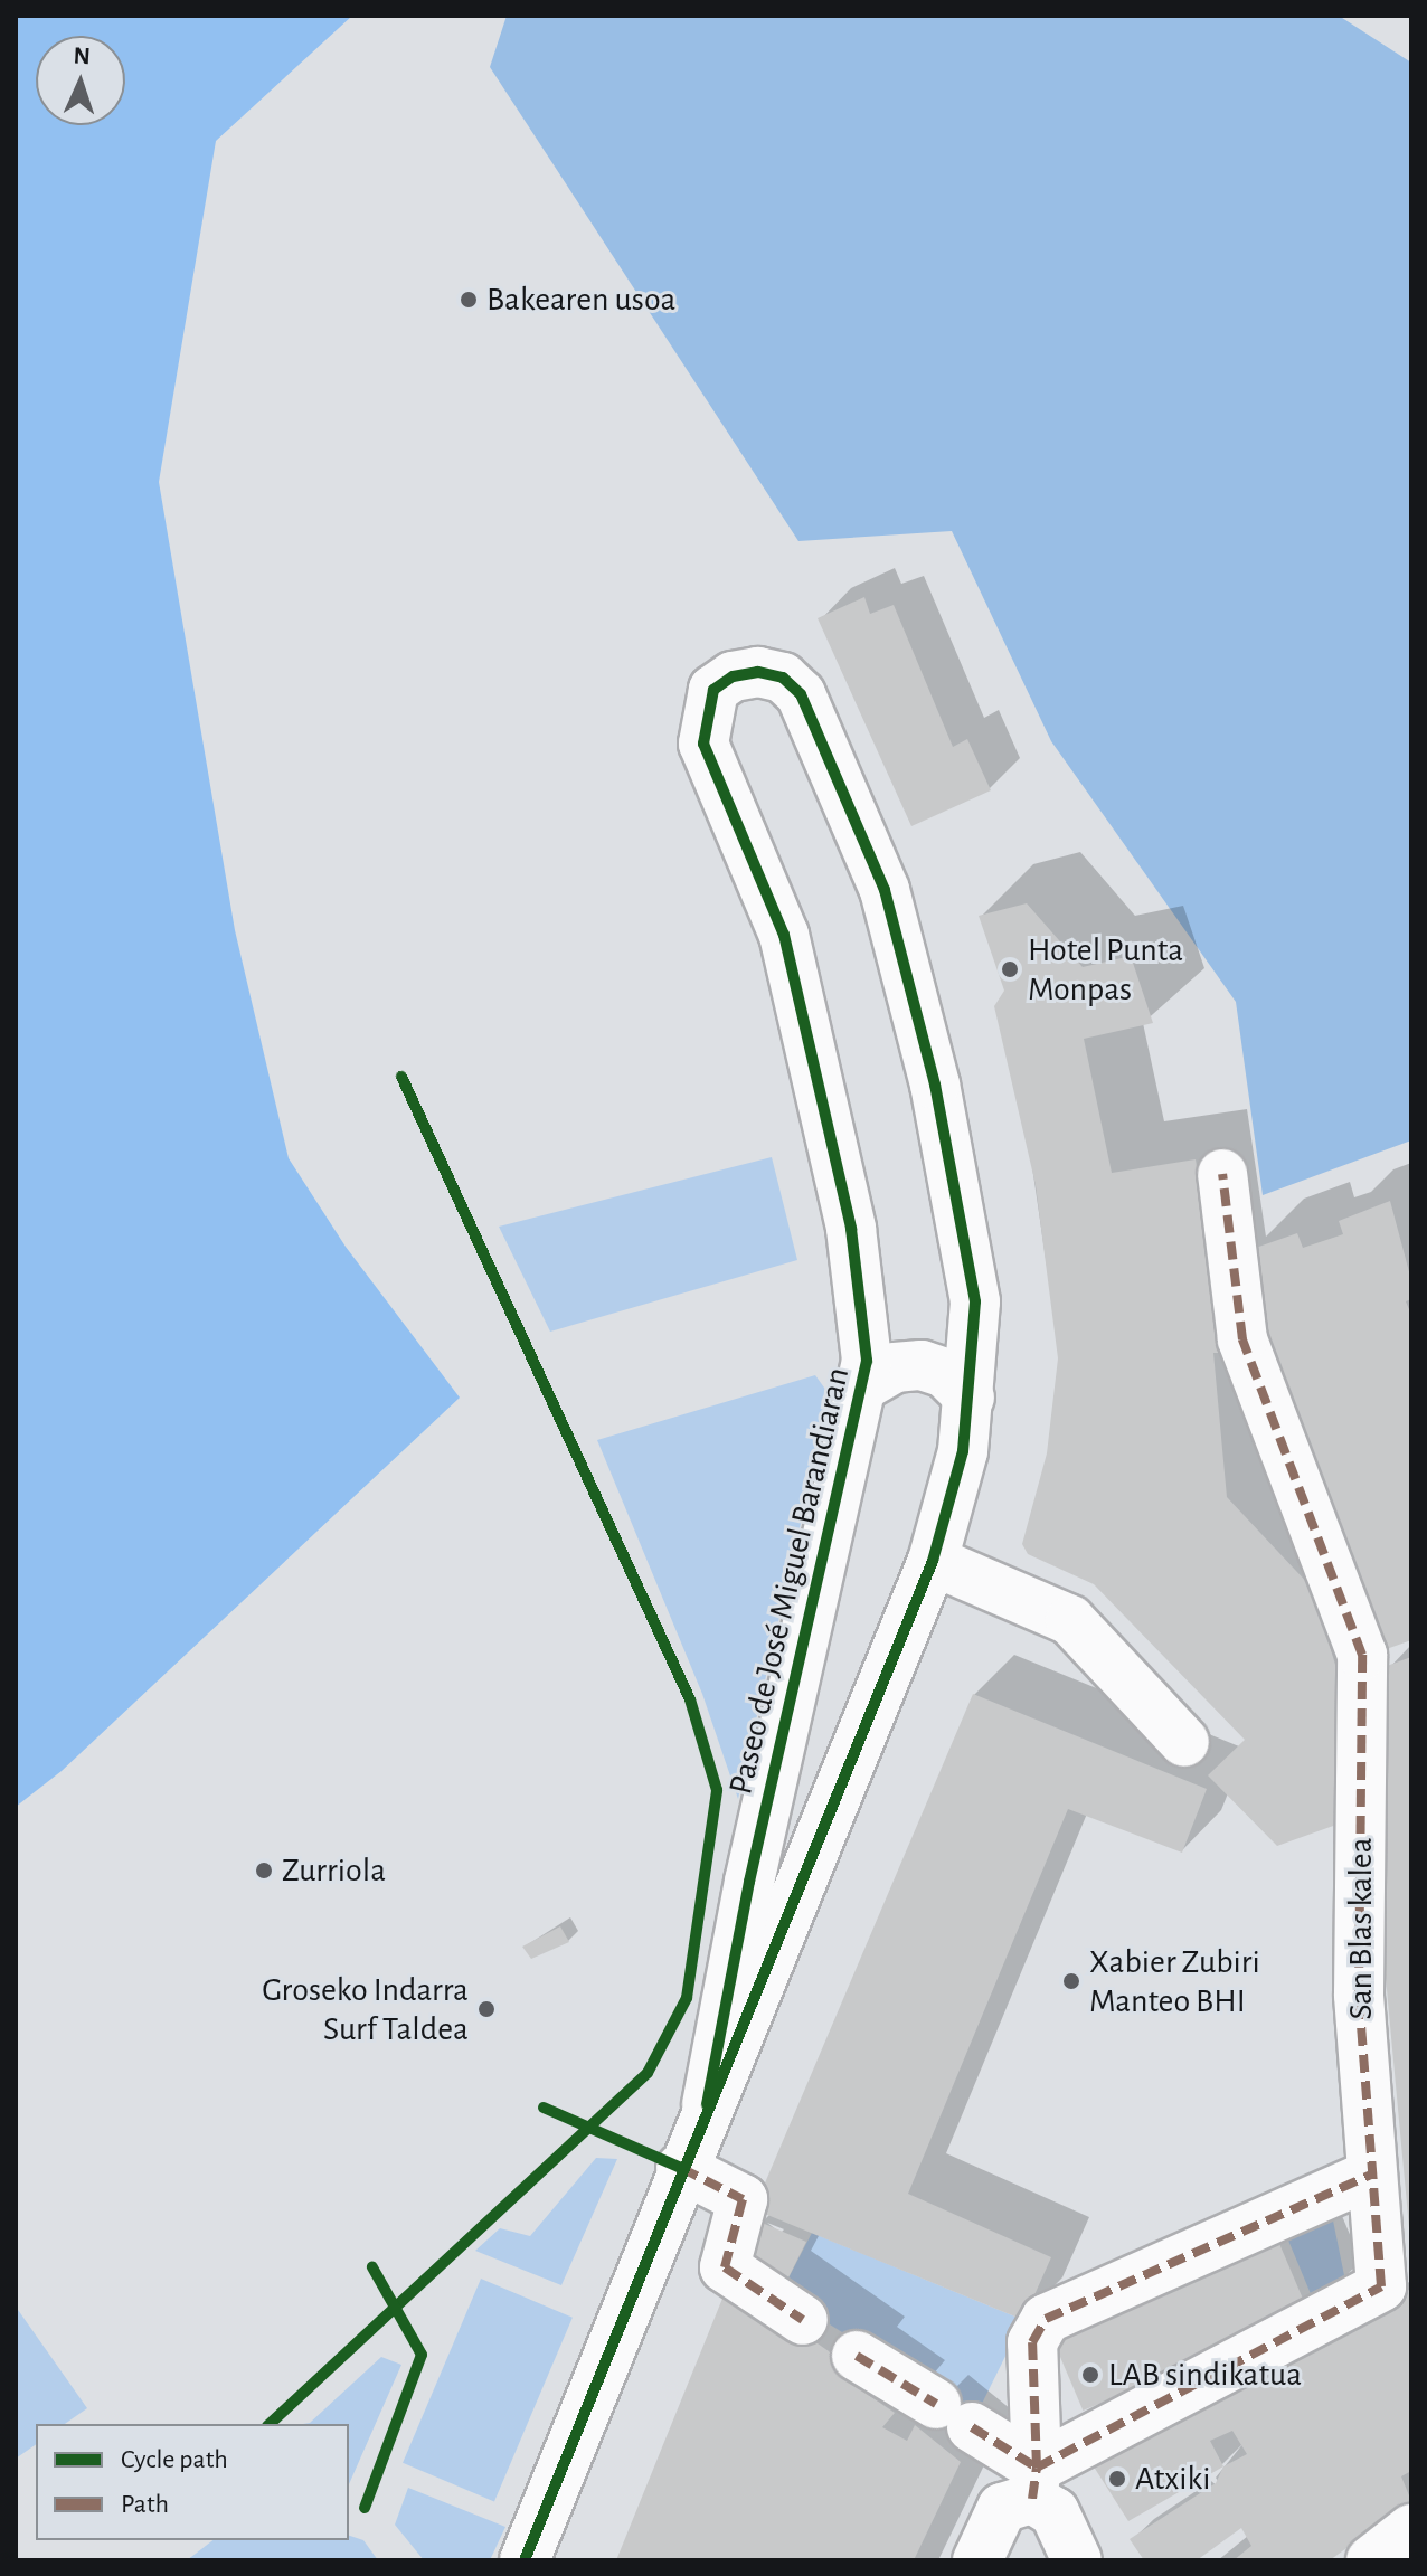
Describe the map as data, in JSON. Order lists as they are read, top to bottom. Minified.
{"streets":{"street":["Paseo de José Miguel Barandiaran","San Blas kalea"]},"places":["Bakearen usoa","Hotel Punta Monpas","Zurriola","Xabier Zubiri Manteo BHI","Groseko Indarra Surf Taldea","LAB sindikatua","Atxiki"],"legend":["Cycle path","Path"],"north":"top"}
